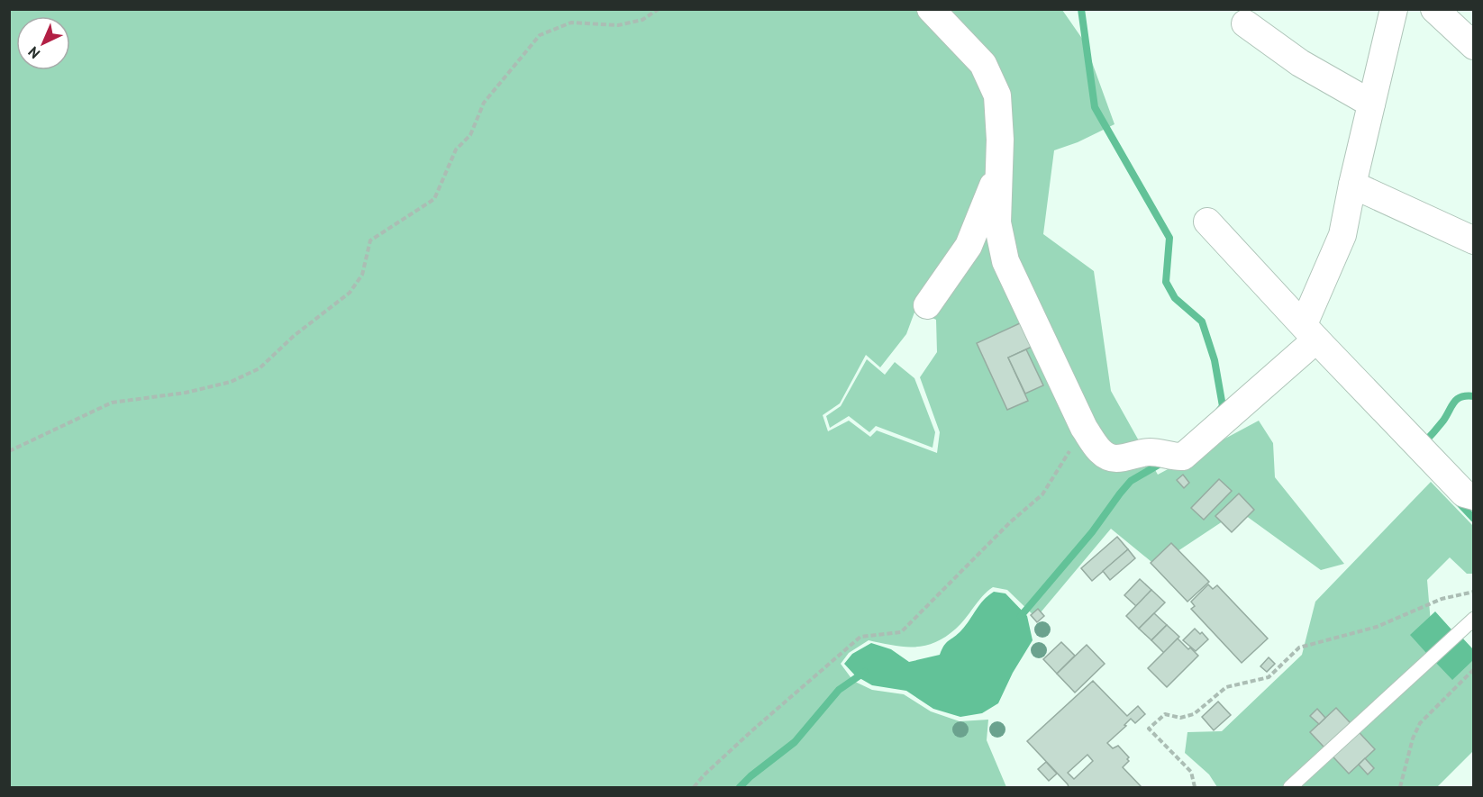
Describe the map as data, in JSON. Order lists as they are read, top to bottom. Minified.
{"north":"bottom left"}
